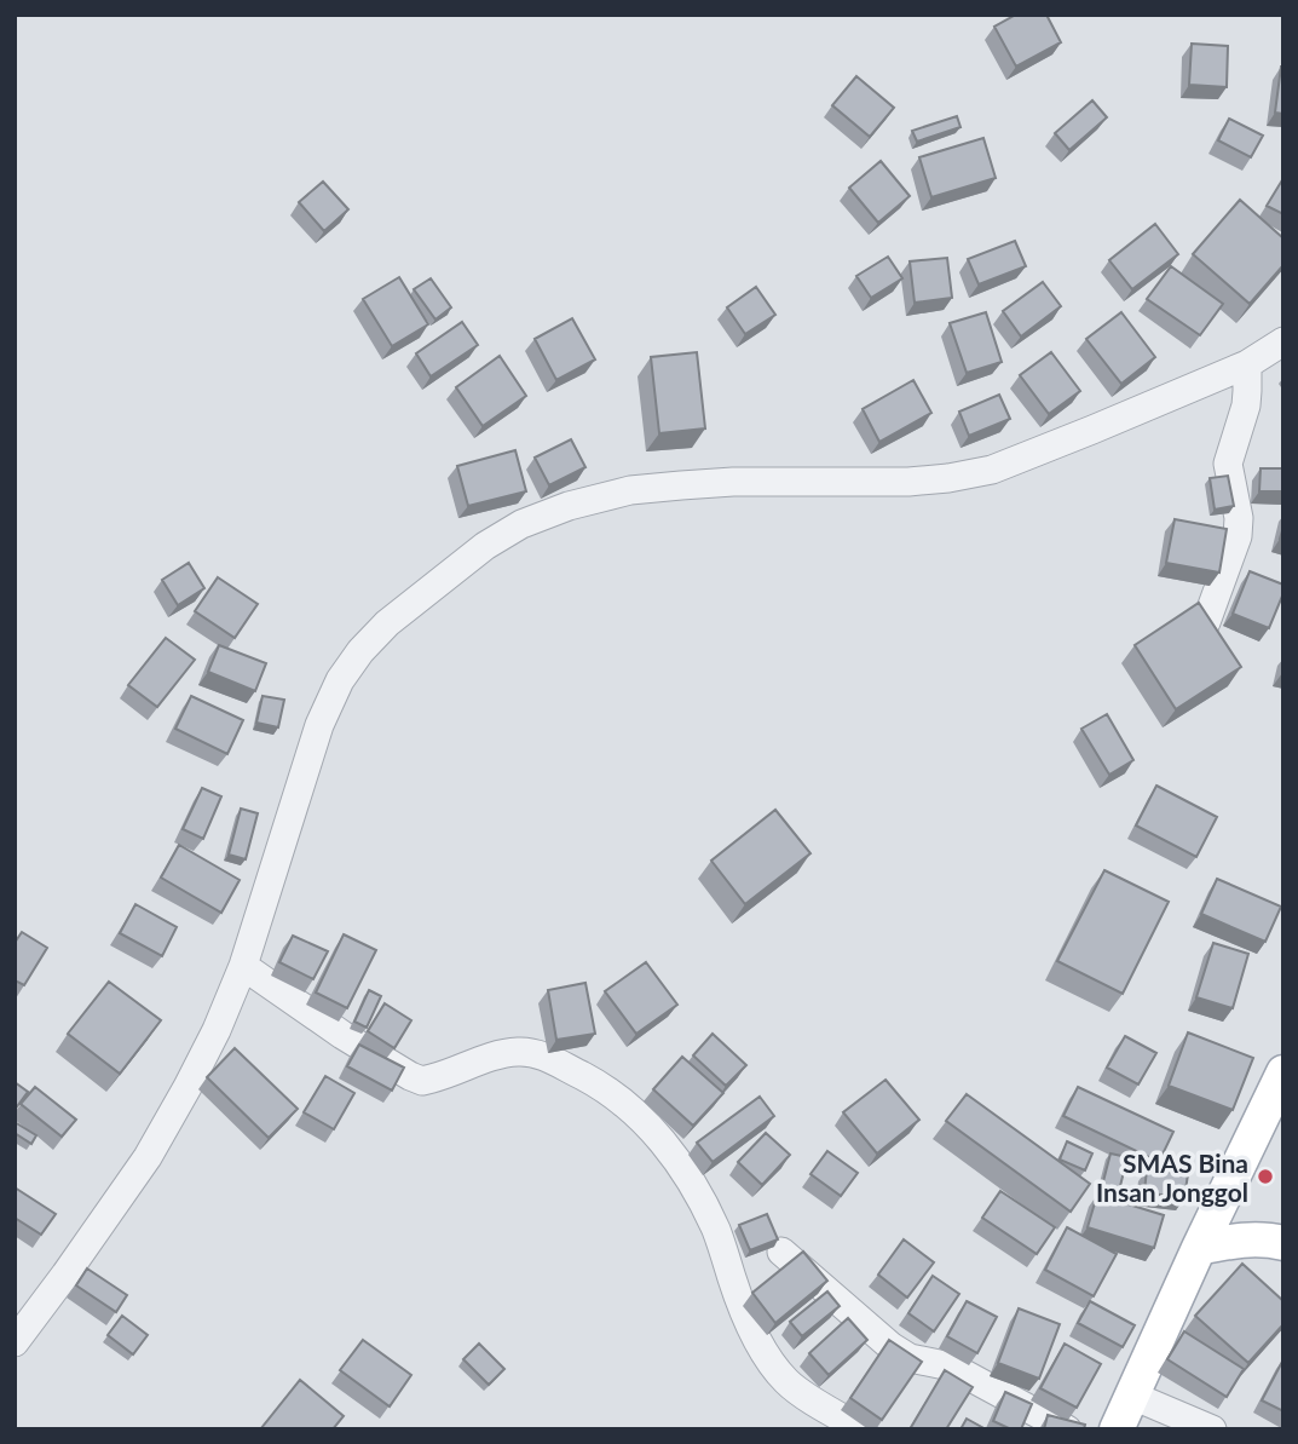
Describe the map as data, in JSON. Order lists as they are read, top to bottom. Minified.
{"places":["SMAS Bina Insan Jonggol"]}
